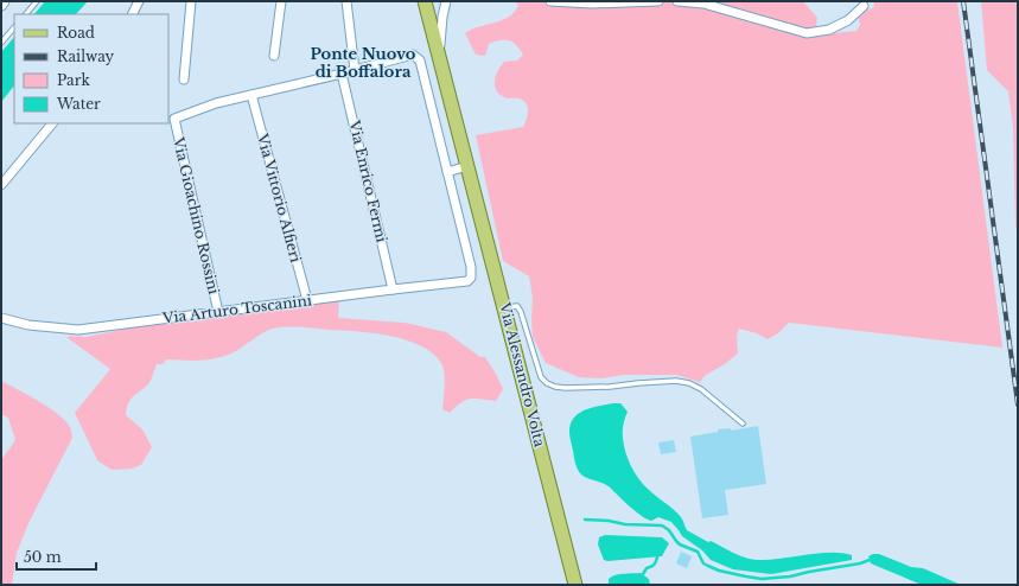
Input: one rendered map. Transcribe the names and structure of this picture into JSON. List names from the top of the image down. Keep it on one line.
{"streets":{"main road":["Via Alessandro Volta"],"street":["Via Enrico Fermi","Via Vittorio Alfieri","Via Gioachino Rossini","Via Arturo Toscanini"]},"crossings":[["Via Enrico Fermi","Via Arturo Toscanini"],["Via Vittorio Alfieri","Via Gioachino Rossini"],["Via Vittorio Alfieri","Via Arturo Toscanini"],["Via Gioachino Rossini","Via Arturo Toscanini"]],"districts":["Ponte Nuovo di Boffalora"],"legend":["Road","Railway","Park","Water"],"scale_bar":"50 m"}
